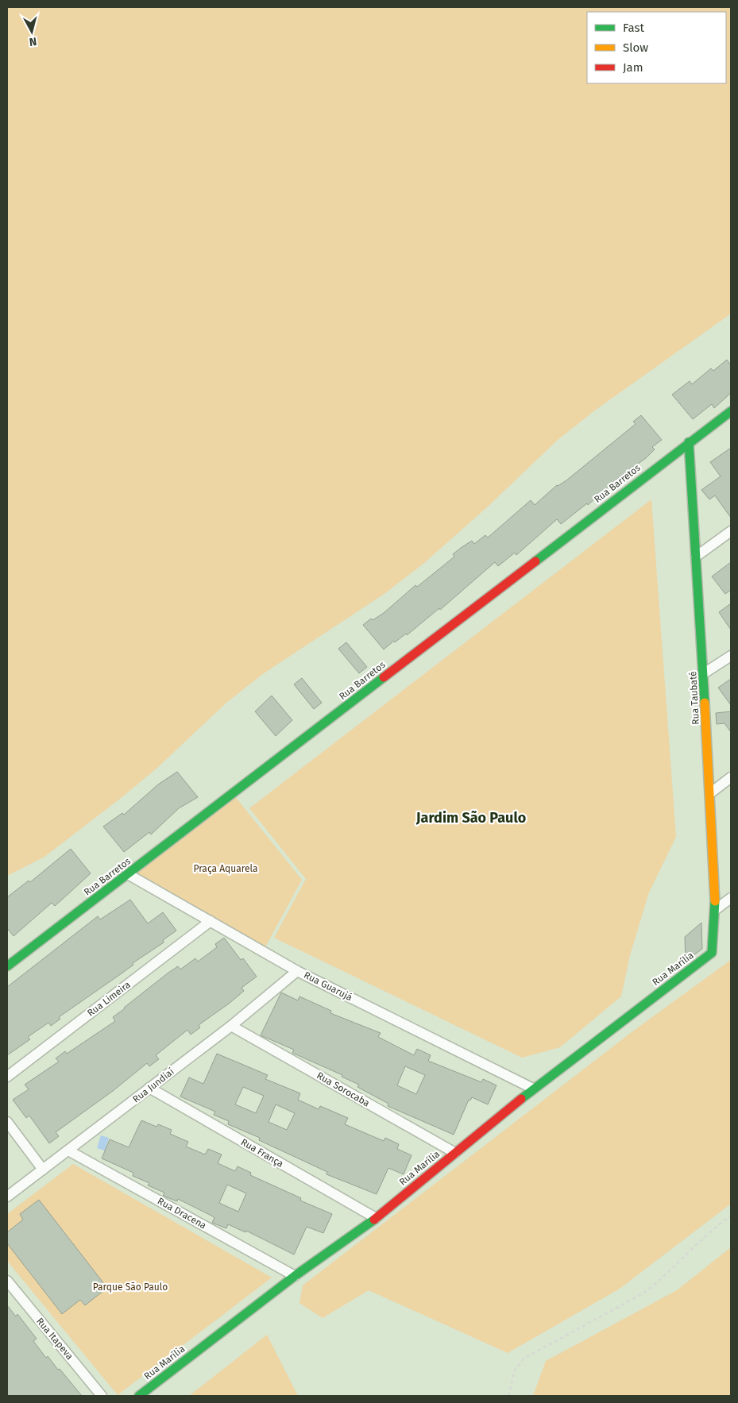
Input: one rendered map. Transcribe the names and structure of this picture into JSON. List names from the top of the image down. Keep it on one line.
{"streets":{"street":["Rua Barretos","Rua Taubaté","Rua Marília","Rua Guarujá","Rua Limeira","Rua Jundiaí","Rua Sorocaba","Rua França","Rua Dracena","Rua Itapeva"]},"crossings":[["Rua Barretos","Rua Taubaté"],["Rua Barretos","Rua Guarujá"],["Rua Taubaté","Rua Marília"],["Rua Marília","Rua Guarujá"],["Rua Marília","Rua Sorocaba"],["Rua Marília","Rua França"],["Rua Marília","Rua Dracena"],["Rua Guarujá","Rua Limeira"],["Rua Guarujá","Rua Jundiaí"],["Rua Jundiaí","Rua Sorocaba"],["Rua Jundiaí","Rua França"],["Rua Jundiaí","Rua Dracena"]],"districts":["Jardim São Paulo"],"parks":["Praça Aquarela","Parque São Paulo"],"legend":["Fast","Slow","Jam"],"north":"bottom"}
